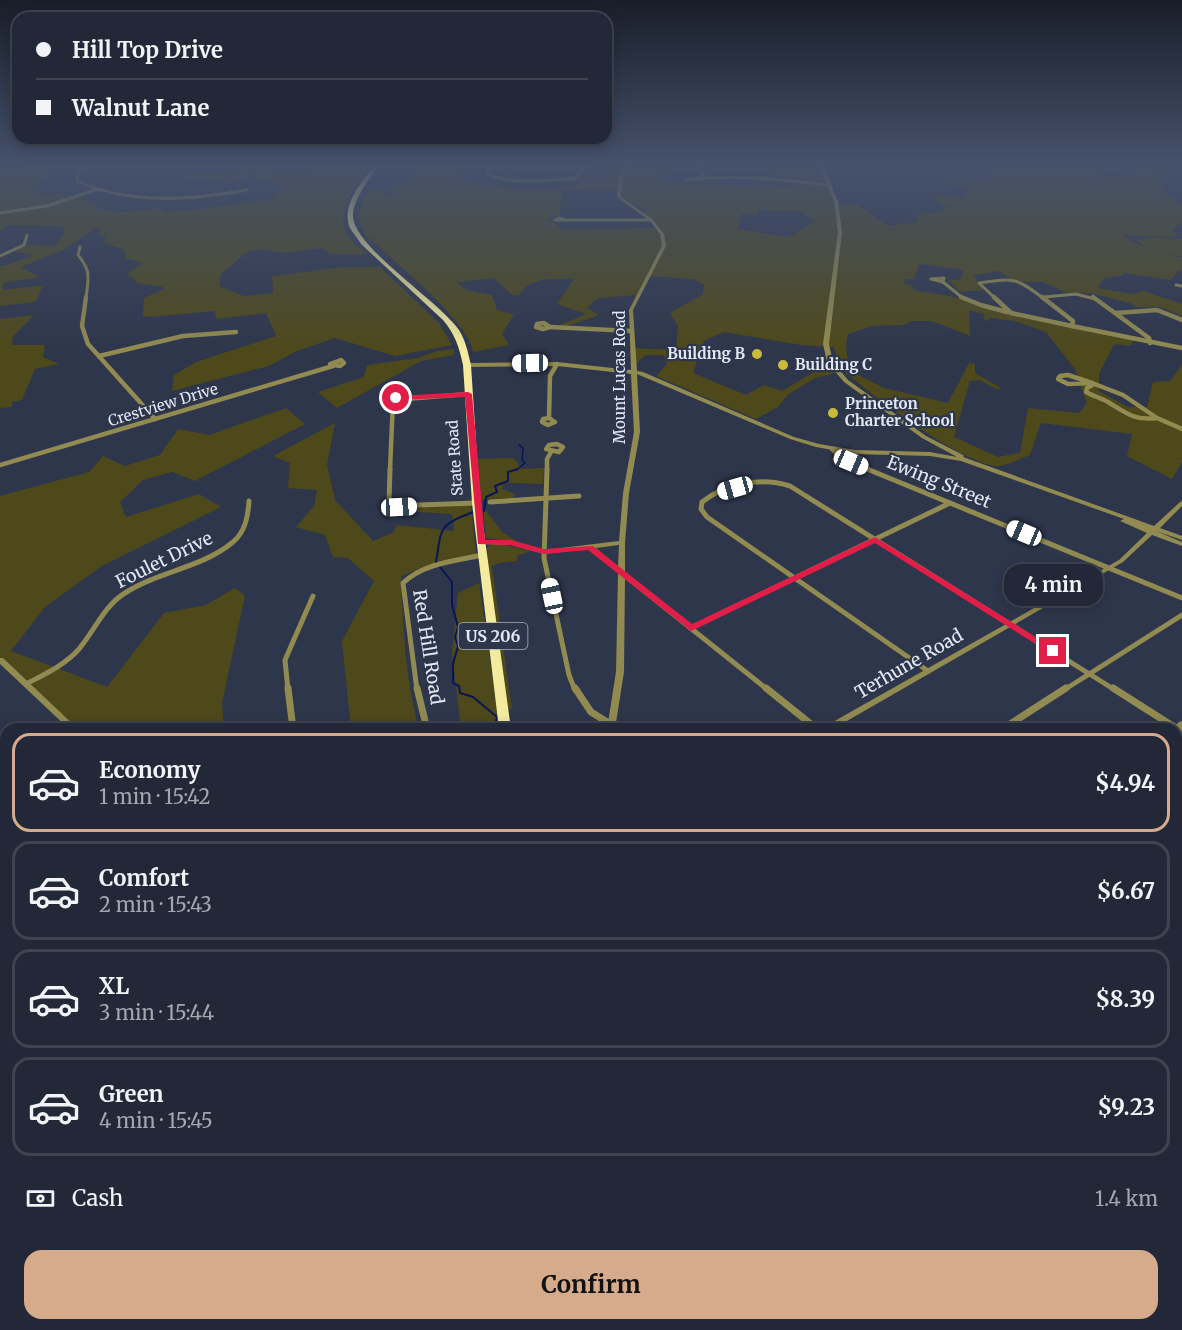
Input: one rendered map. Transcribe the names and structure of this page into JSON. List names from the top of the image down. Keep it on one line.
{"streets":{"highway":["State Road","US 206"],"street":["Mount Lucas Road","Crestview Drive","Ewing Street","Foulet Drive","Red Hill Road","Terhune Road"]},"crossings":[["State Road","Red Hill Road"],["Ewing Street","Terhune Road"]],"places":["Building B","Building C","Princeton Charter School"],"page":{"banner":["Hill Top Drive","Walnut Lane"],"bubble":"4 min","list":[{"name":"Economy","note":"1 min · 15:42","value":"$4.94"},{"name":"Comfort","note":"2 min · 15:43","value":"$6.67"},{"name":"XL","note":"3 min · 15:44","value":"$8.39"},{"name":"Green","note":"4 min · 15:45","value":"$9.23"}],"pay":["Cash","1.4 km"],"buttons":"Confirm"}}
